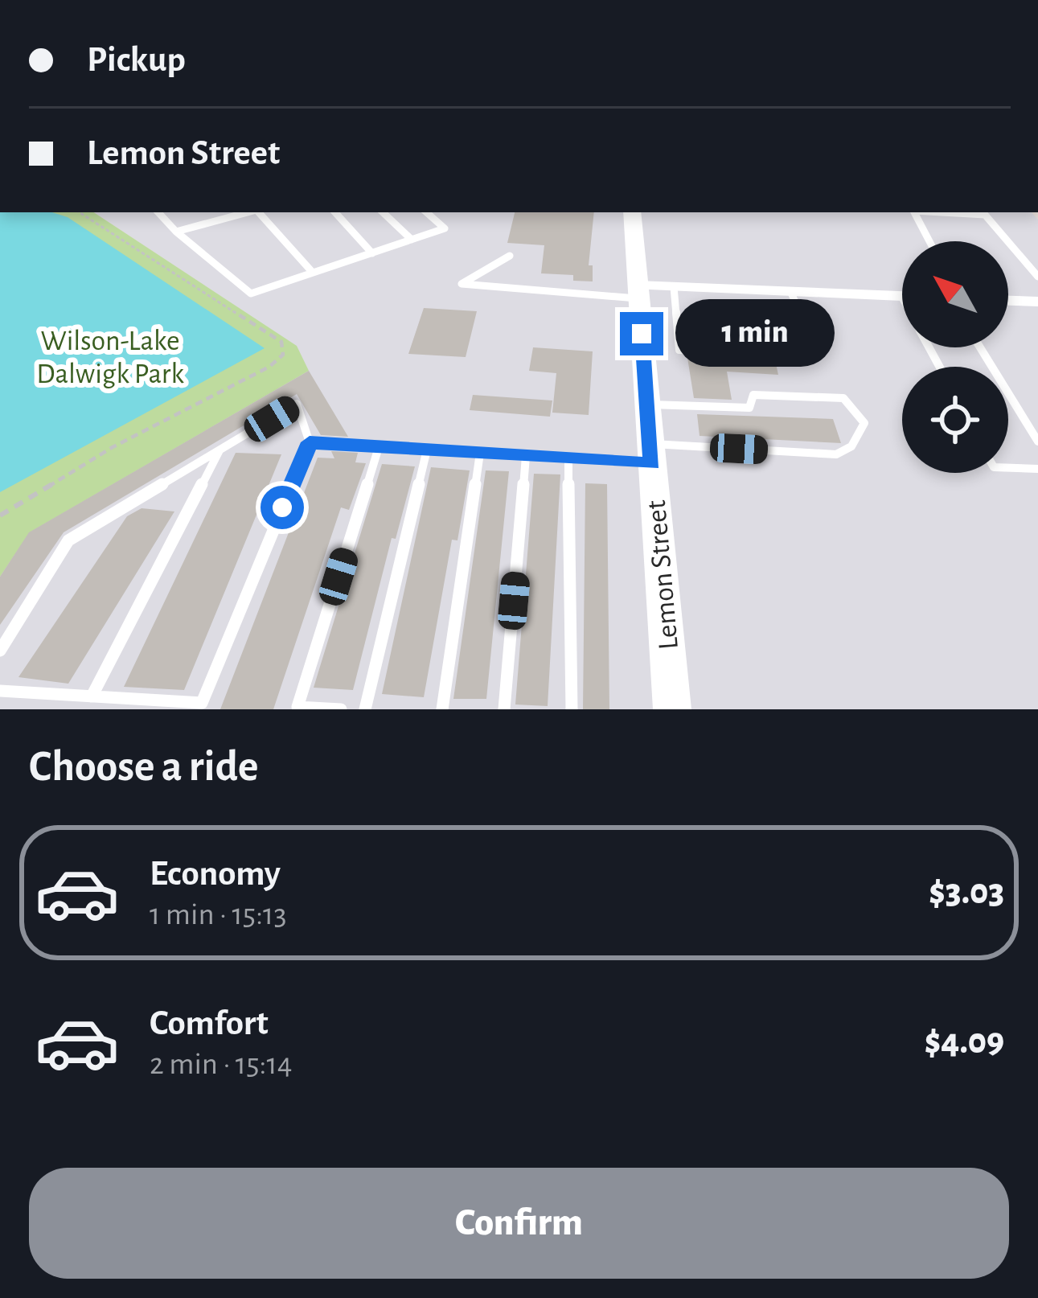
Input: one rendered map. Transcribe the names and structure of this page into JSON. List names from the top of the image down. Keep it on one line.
{"streets":{"street":["Lemon Street"]},"parks":["Wilson-Lake Dalwigk Park"],"north":"top left","page":{"banner":["Pickup","Lemon Street"],"bubble":"1 min","heading":"Choose a ride","list":[{"name":"Economy","note":"1 min · 15:13","value":"$3.03"},{"name":"Comfort","note":"2 min · 15:14","value":"$4.09"}],"buttons":"Confirm"}}
